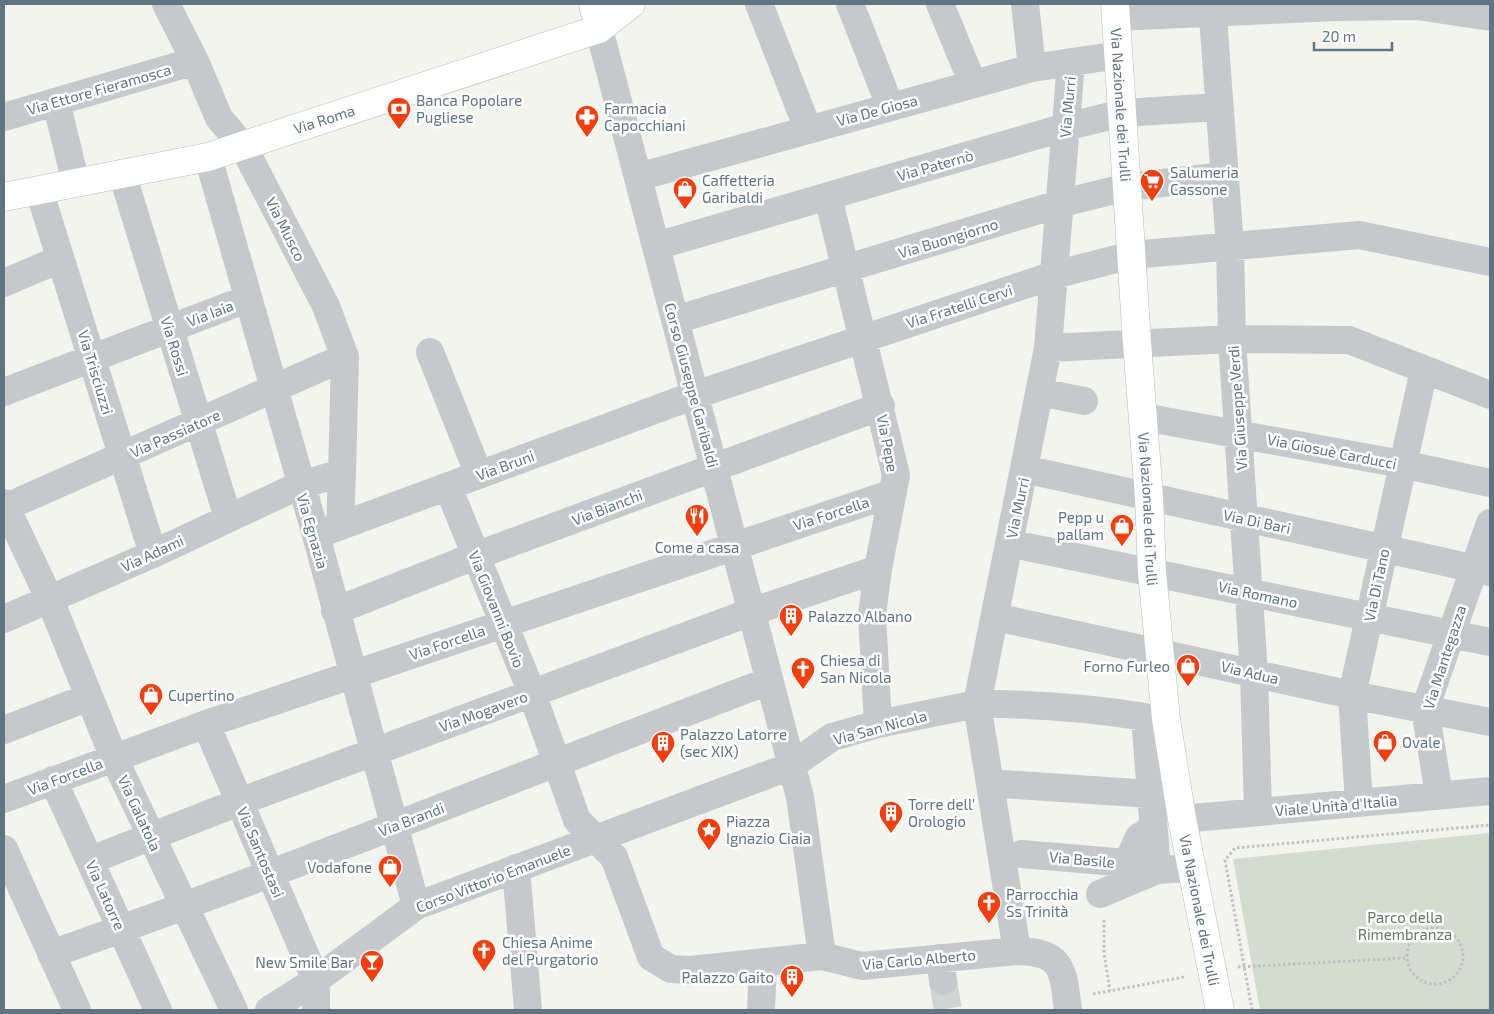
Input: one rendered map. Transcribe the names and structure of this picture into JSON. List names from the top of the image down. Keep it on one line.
{"streets":{"street":["Via Ettore Fieramosca","Via Nazionale dei Trulli","Via Murri","Via De Giosa","Via Roma","Via Paternò","Via Musco","Via Buongiorno","Via Fratelli Cervi","Via Iaia","Via Rossi","Via Trisciuzzi","Corso Giuseppe Garibaldi","Via Giuseppe Verdi","Via Passiatore","Via Pepe","Via Giosuè Carducci","Via Bruni","Via Bianchi","Via Forcella","Via Di Bari","Via Egnazia","Via Adami","Via Di Tano","Via Romano","Via Giovanni Bovio","Via Mantegazza","Via Adua","Via Mogavero","Via San Nicola","Viale Unità d'Italia","Via Galatola","Via Brandi","Via Santostasi","Via Basile","Corso Vittorio Emanuele","Via Latorre","Via Carlo Alberto"]},"crossings":[["Via Ettore Fieramosca","Via Musco"],["Via Nazionale dei Trulli","Via De Giosa"],["Via Nazionale dei Trulli","Via Paternò"],["Via Nazionale dei Trulli","Via Buongiorno"],["Via Nazionale dei Trulli","Via Fratelli Cervi"],["Via Nazionale dei Trulli","Via Giosuè Carducci"],["Via Nazionale dei Trulli","Via Di Bari"],["Via Nazionale dei Trulli","Via Romano"],["Via Nazionale dei Trulli","Via Adua"],["Via Nazionale dei Trulli","Viale Unità d'Italia"],["Via Murri","Via De Giosa"],["Via Murri","Via Paternò"],["Via Murri","Via Buongiorno"],["Via Murri","Via Fratelli Cervi"],["Via Murri","Via Di Bari"],["Via Murri","Via San Nicola"],["Via Murri","Via Carlo Alberto"],["Via De Giosa","Corso Giuseppe Garibaldi"],["Via Roma","Via Musco"],["Via Roma","Via Rossi"],["Via Roma","Via Trisciuzzi"],["Via Roma","Corso Giuseppe Garibaldi"],["Via Roma","Via Egnazia"],["Via Paternò","Corso Giuseppe Garibaldi"],["Via Paternò","Via Giuseppe Verdi"],["Via Paternò","Via Pepe"],["Via Musco","Via Passiatore"],["Via Musco","Via Bruni"],["Via Musco","Via Egnazia"],["Via Musco","Via Adami"],["Via Buongiorno","Corso Giuseppe Garibaldi"],["Via Buongiorno","Via Giuseppe Verdi"],["Via Buongiorno","Via Pepe"],["Via Fratelli Cervi","Corso Giuseppe Garibaldi"],["Via Fratelli Cervi","Via Giuseppe Verdi"],["Via Fratelli Cervi","Via Pepe"],["Via Fratelli Cervi","Via Bruni"],["Via Iaia","Via Rossi"],["Via Iaia","Via Trisciuzzi"],["Via Iaia","Via Egnazia"],["Via Rossi","Via Passiatore"],["Via Rossi","Via Adami"],["Via Trisciuzzi","Via Passiatore"],["Via Trisciuzzi","Via Adami"],["Corso Giuseppe Garibaldi","Via Bruni"],["Corso Giuseppe Garibaldi","Via Bianchi"],["Corso Giuseppe Garibaldi","Via Forcella"],["Corso Giuseppe Garibaldi","Via Mogavero"],["Corso Giuseppe Garibaldi","Via San Nicola"],["Corso Giuseppe Garibaldi","Via Brandi"],["Via Giuseppe Verdi","Via Giosuè Carducci"],["Via Giuseppe Verdi","Via Di Bari"],["Via Giuseppe Verdi","Via Romano"],["Via Giuseppe Verdi","Via Adua"],["Via Giuseppe Verdi","Viale Unità d'Italia"],["Via Passiatore","Via Egnazia"],["Via Passiatore","Via Galatola"],["Via Pepe","Via Bianchi"],["Via Pepe","Via Forcella"],["Via Pepe","Via Mogavero"],["Via Pepe","Via San Nicola"],["Via Giosuè Carducci","Via Di Tano"],["Via Bruni","Via Egnazia"],["Via Bruni","Via Giovanni Bovio"],["Via Bianchi","Via Egnazia"],["Via Bianchi","Via Giovanni Bovio"],["Via Forcella","Via Egnazia"],["Via Forcella","Via Giovanni Bovio"],["Via Forcella","Via Galatola"],["Via Forcella","Via Santostasi"],["Via Forcella","Via Latorre"],["Via Di Bari","Via Di Tano"],["Via Di Bari","Via Mantegazza"],["Via Egnazia","Via Adami"],["Via Egnazia","Via Mogavero"],["Via Egnazia","Via Brandi"],["Via Egnazia","Corso Vittorio Emanuele"],["Via Adami","Via Galatola"],["Via Di Tano","Via Romano"],["Via Di Tano","Via Adua"],["Via Di Tano","Viale Unità d'Italia"],["Via Romano","Via Mantegazza"],["Via Giovanni Bovio","Via Mogavero"],["Via Giovanni Bovio","Via Brandi"],["Via Giovanni Bovio","Corso Vittorio Emanuele"],["Via Mantegazza","Via Adua"],["Via Mantegazza","Viale Unità d'Italia"],["Via Mogavero","Via Galatola"],["Via Mogavero","Via Santostasi"],["Via Mogavero","Via Latorre"],["Via Galatola","Via Brandi"],["Via Brandi","Via Santostasi"],["Via Brandi","Via Latorre"],["Via Santostasi","Corso Vittorio Emanuele"]],"parks":["Parco della Rimembranza"],"places":{"bank":["Banca Popolare Pugliese"],"pharmacy":["Farmacia Capocchiani"],"supermarket":["Salumeria Cassone"],"shop":["Caffetteria Garibaldi","Pepp u pallam","Forno Furleo","Cupertino","Ovale","Vodafone"],"restaurant":["Come a casa"],"building":["Palazzo Albano","Palazzo Latorre (sec XIX)","Torre dell' Orologio","Palazzo Gaito"],"church":["Chiesa di San Nicola","Parrocchia Ss Trinità","Chiesa Anime del Purgatorio"],"place":["Piazza Ignazio Ciaia"],"bar":["New Smile Bar"]},"scale_bar":"20 m"}
